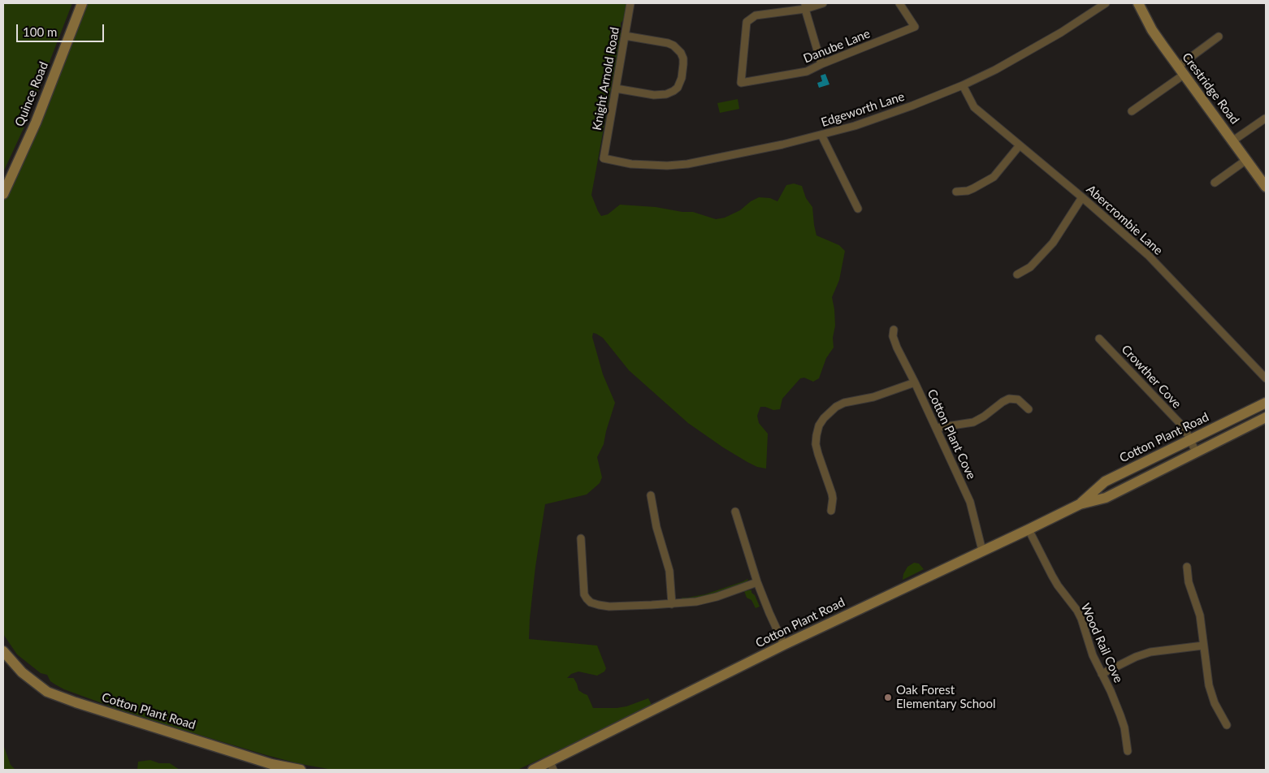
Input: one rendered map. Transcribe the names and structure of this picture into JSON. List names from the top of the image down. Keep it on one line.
{"streets":{"street":["Danube Lane","Knight Arnold Road","Crestridge Road","Quince Road","Edgeworth Lane","Abercrombie Lane","Crowther Cove","Cotton Plant Cove","Cotton Plant Road","Wood Rail Cove"]},"crossings":[["Knight Arnold Road","Edgeworth Lane"],["Edgeworth Lane","Abercrombie Lane"],["Crowther Cove","Cotton Plant Road"],["Cotton Plant Cove","Cotton Plant Road"],["Cotton Plant Road","Wood Rail Cove"]],"places":["Oak Forest Elementary School"],"scale_bar":"100 m"}
